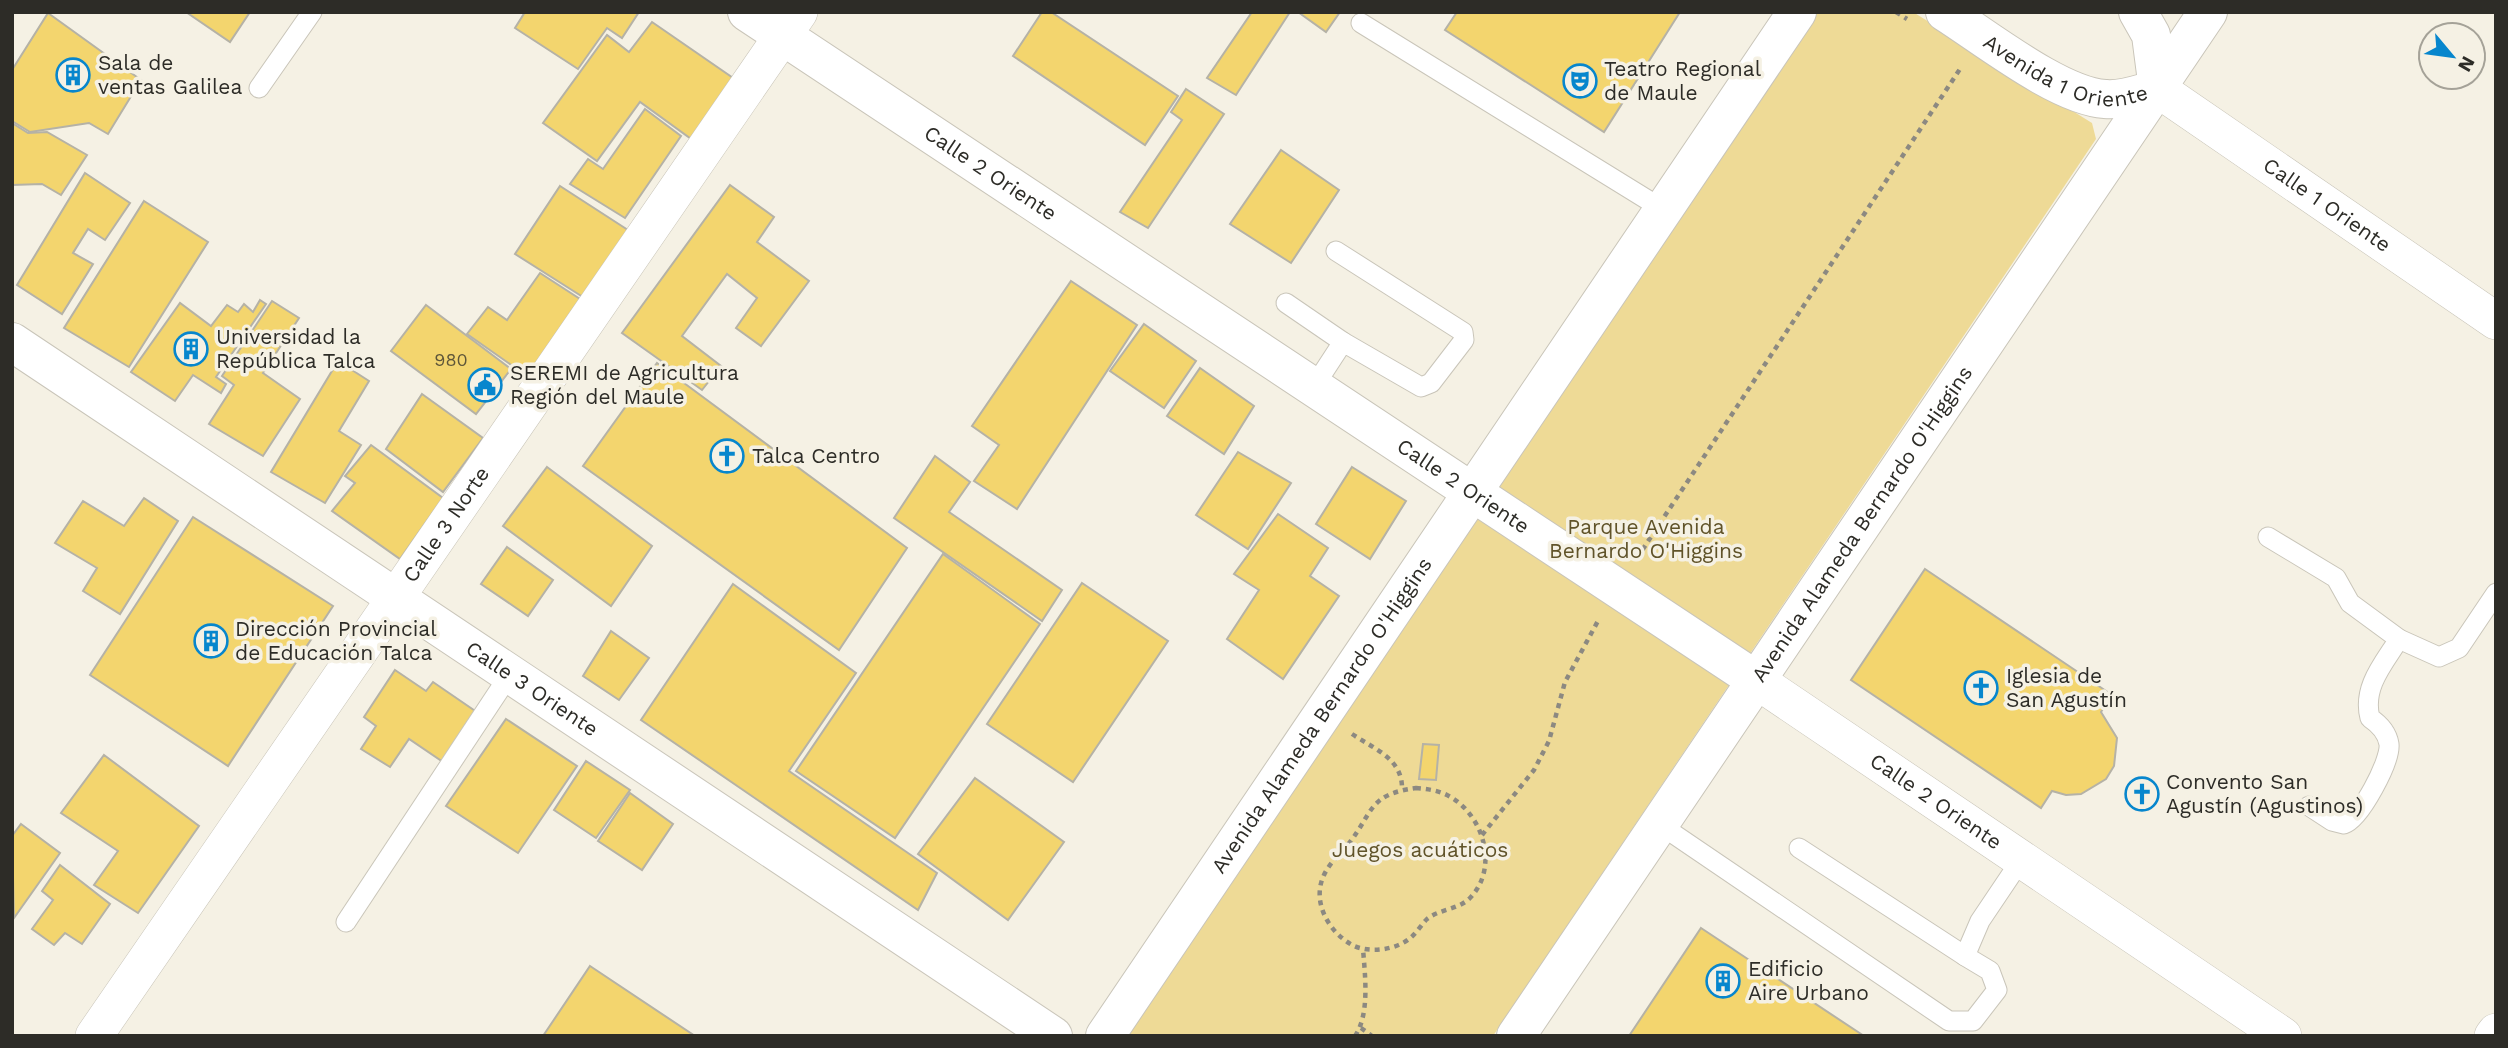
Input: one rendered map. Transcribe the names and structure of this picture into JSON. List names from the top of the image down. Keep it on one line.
{"streets":{"main road":["Avenida 1 Oriente","Calle 2 Oriente","Avenida Alameda Bernardo O'Higgins","Calle 3 Oriente"],"street":["Calle 1 Oriente","Calle 3 Norte"]},"crossings":[["Avenida 1 Oriente","Calle 1 Oriente"],["Avenida 1 Oriente","Avenida Alameda Bernardo O'Higgins"],["Calle 2 Oriente","Calle 3 Norte"],["Calle 2 Oriente","Avenida Alameda Bernardo O'Higgins"],["Calle 1 Oriente","Avenida Alameda Bernardo O'Higgins"],["Calle 3 Norte","Calle 3 Oriente"]],"parks":["Parque Avenida Bernardo O'Higgins","Juegos acuáticos"],"places":{"building":["Sala de ventas Galilea","Universidad la República Talca","Dirección Provincial de Educación Talca","Edificio Aire Urbano"],"theatre":["Teatro Regional de Maule"],"public building":["SEREMI de Agricultura Región del Maule"],"church":["Talca Centro","Iglesia de San Agustín","Convento San Agustín (Agustinos)"]},"house_numbers":["980"],"north":"bottom right"}
